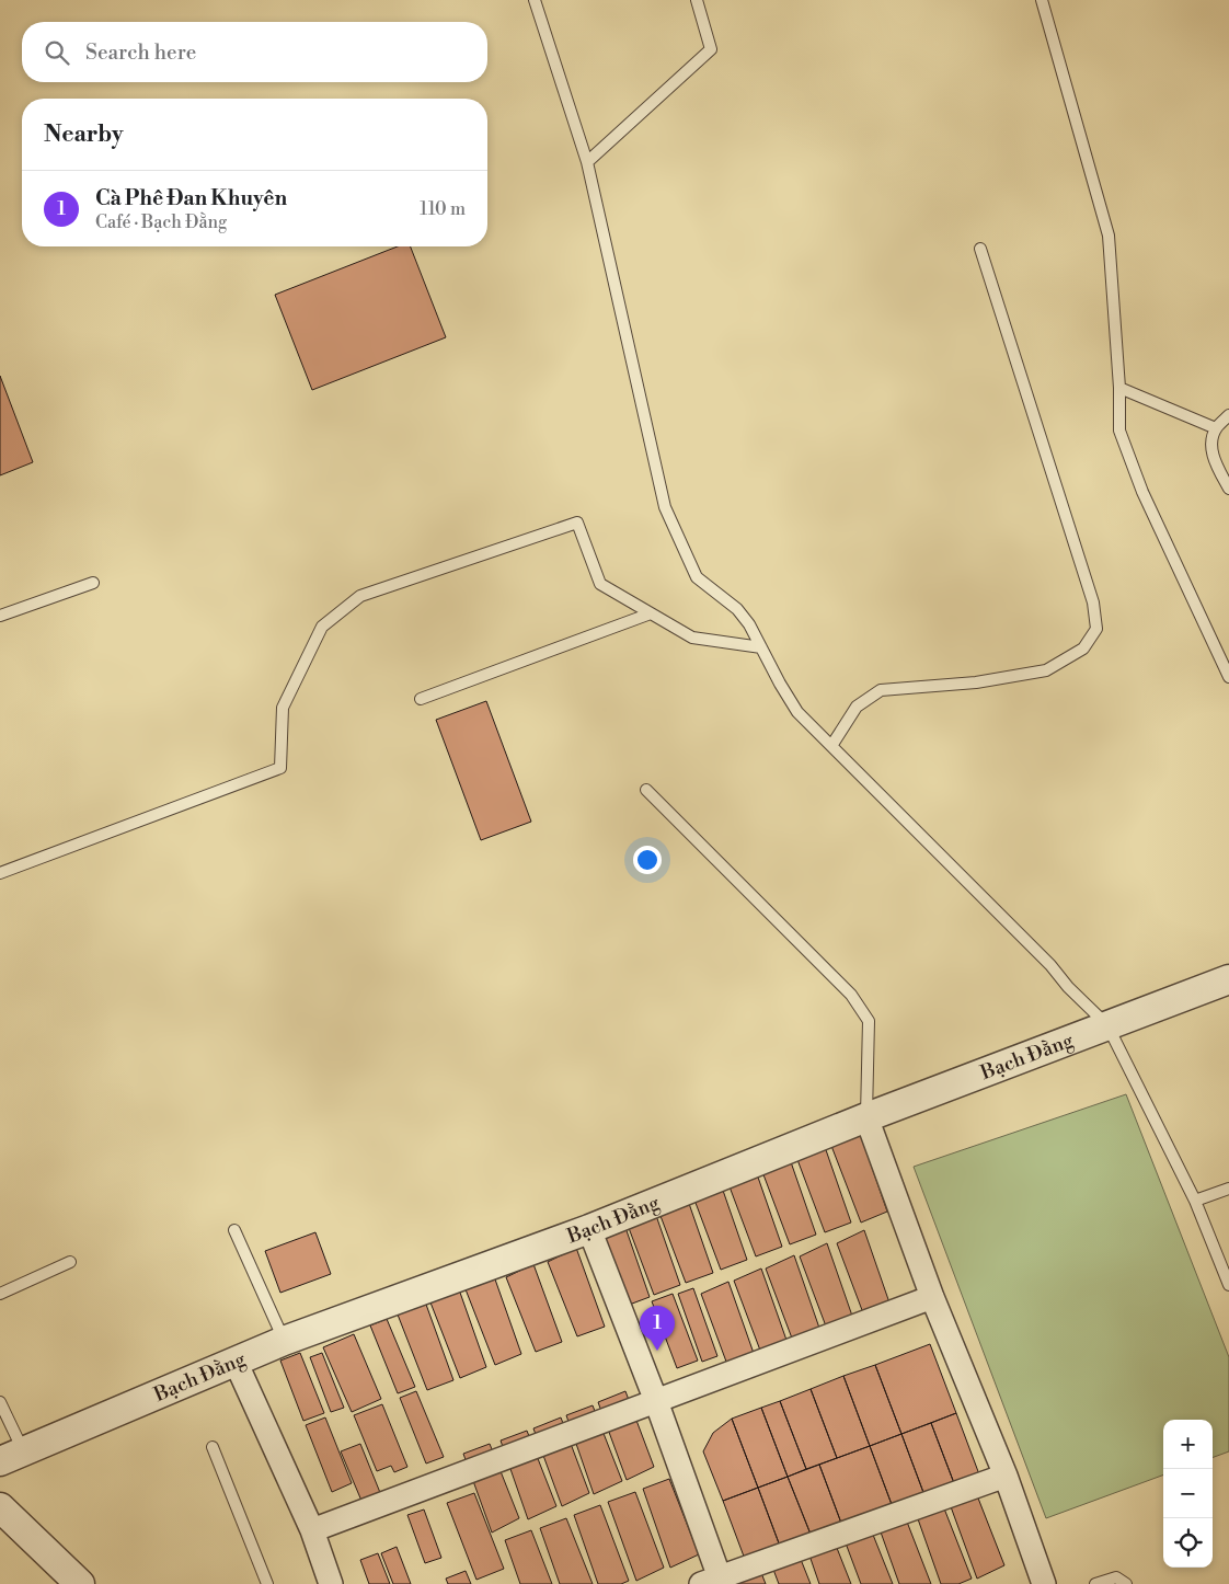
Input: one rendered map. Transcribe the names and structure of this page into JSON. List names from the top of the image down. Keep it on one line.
{"streets":{"street":["Bạch Đằng"]},"page":{"search":"Search here","heading":"Nearby","list":[{"mark":"1","name":"Cà Phê Đan Khuyên","note":"Café · Bạch Đằng","value":"110 m"}],"pins":"1","map_buttons":["+","−"]}}
